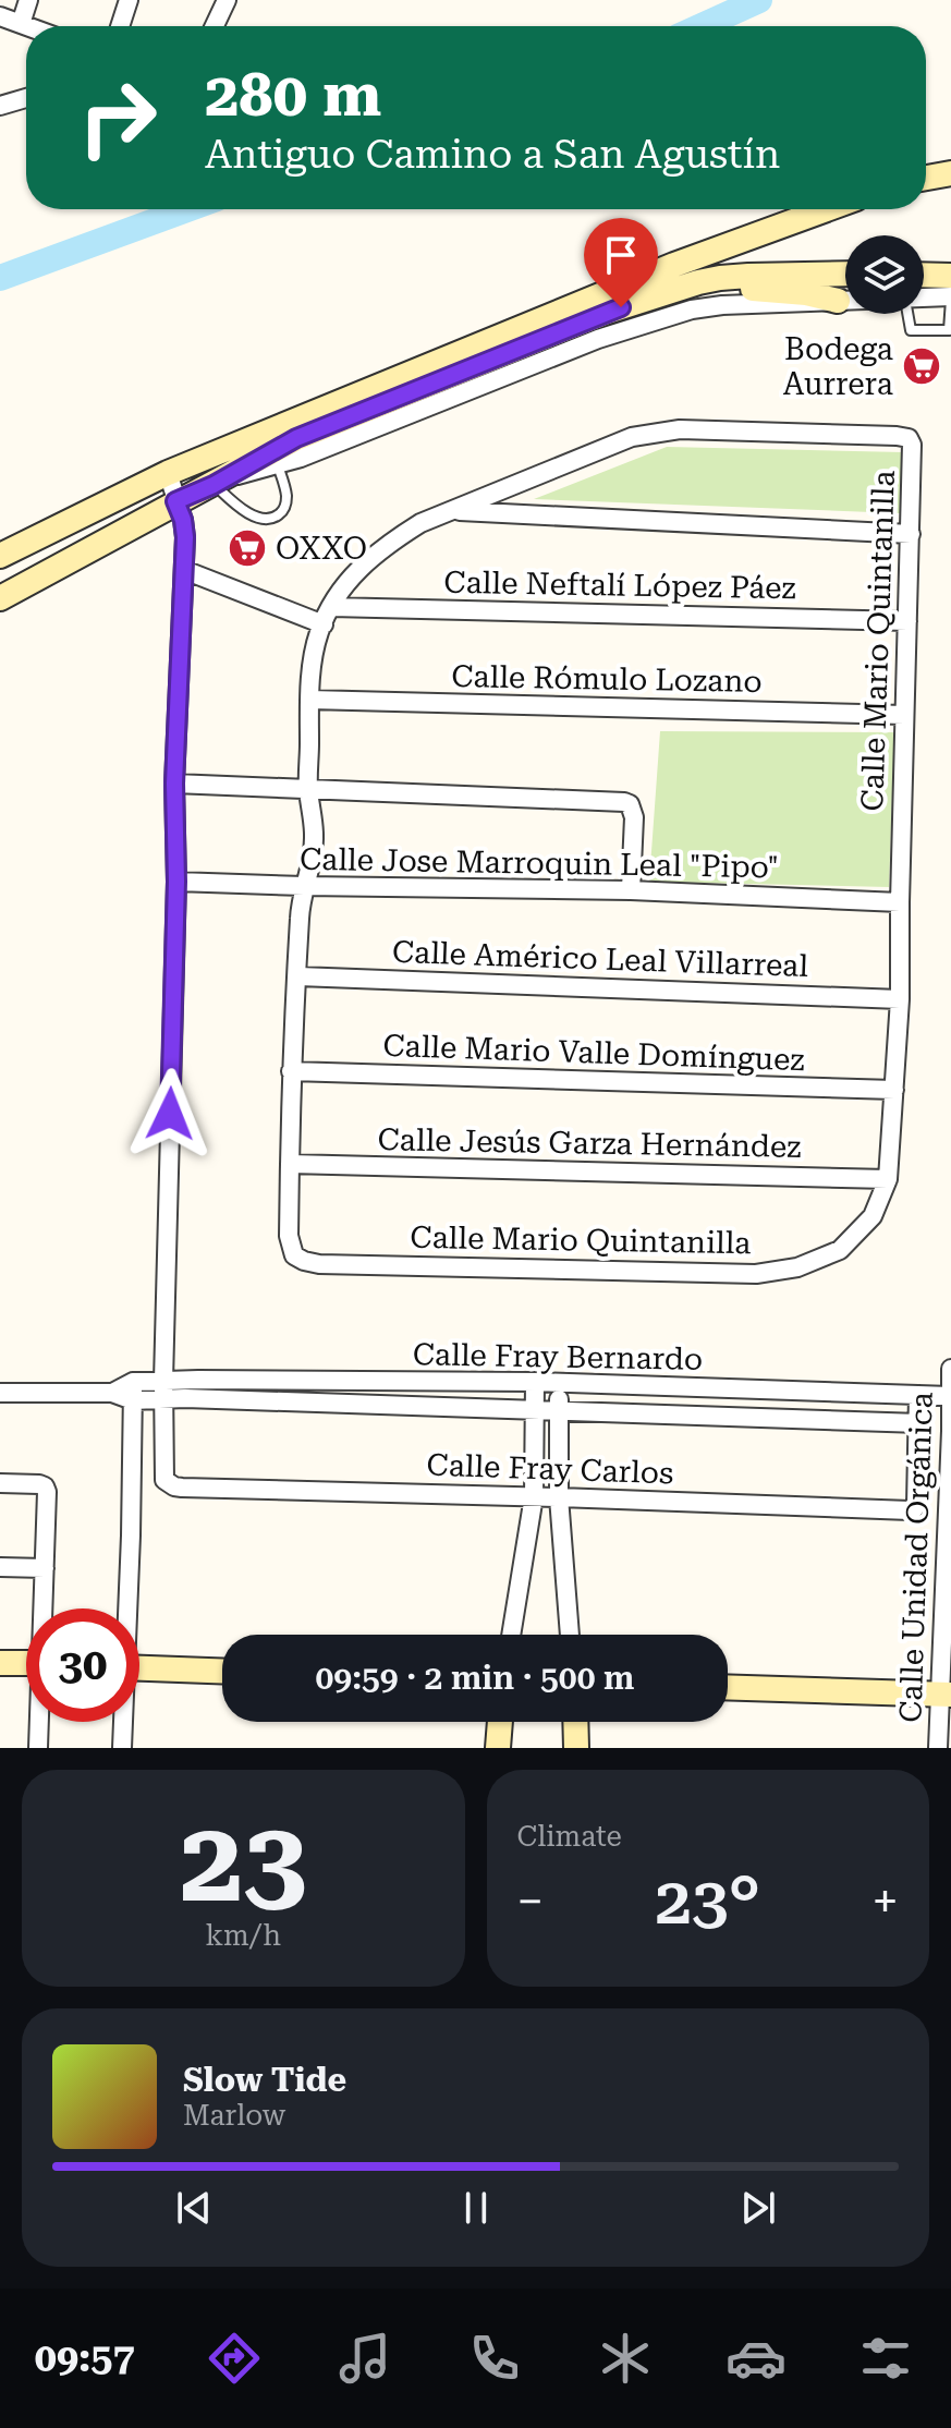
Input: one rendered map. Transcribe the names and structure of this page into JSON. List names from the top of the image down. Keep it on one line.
{"streets":{"street":["Calle Neftalí López Páez","Calle Mario Quintanilla","Calle Rómulo Lozano","Calle Jose Marroquin Leal \"Pipo\"","Calle Américo Leal Villarreal","Calle Mario Valle Domínguez","Calle Jesús Garza Hernández","Calle Fray Bernardo","Calle Fray Carlos","Calle Unidad Orgánica"]},"crossings":[["Calle Neftalí López Páez","Calle Mario Quintanilla"],["Calle Mario Quintanilla","Calle Rómulo Lozano"],["Calle Mario Quintanilla","Calle Jose Marroquin Leal \"Pipo\""],["Calle Mario Quintanilla","Calle Américo Leal Villarreal"],["Calle Mario Quintanilla","Calle Mario Valle Domínguez"],["Calle Mario Quintanilla","Calle Jesús Garza Hernández"],["Calle Jose Marroquin Leal \"Pipo\"","Calle Fray Carlos"],["Calle Fray Bernardo","Calle Fray Carlos"],["Calle Fray Bernardo","Calle Unidad Orgánica"]],"places":{"supermarket":["Bodega Aurrera","OXXO"]},"page":{"turn":["280 m","Antiguo Camino a San Agustín"],"limit":"30","trip":"09:59 · 2 min · 500 m","tile":[["23","km/h"],"Climate"],"heat":["−","23°","+"],"song":["Slow Tide","Marlow"],"tabs":"09:57"}}
